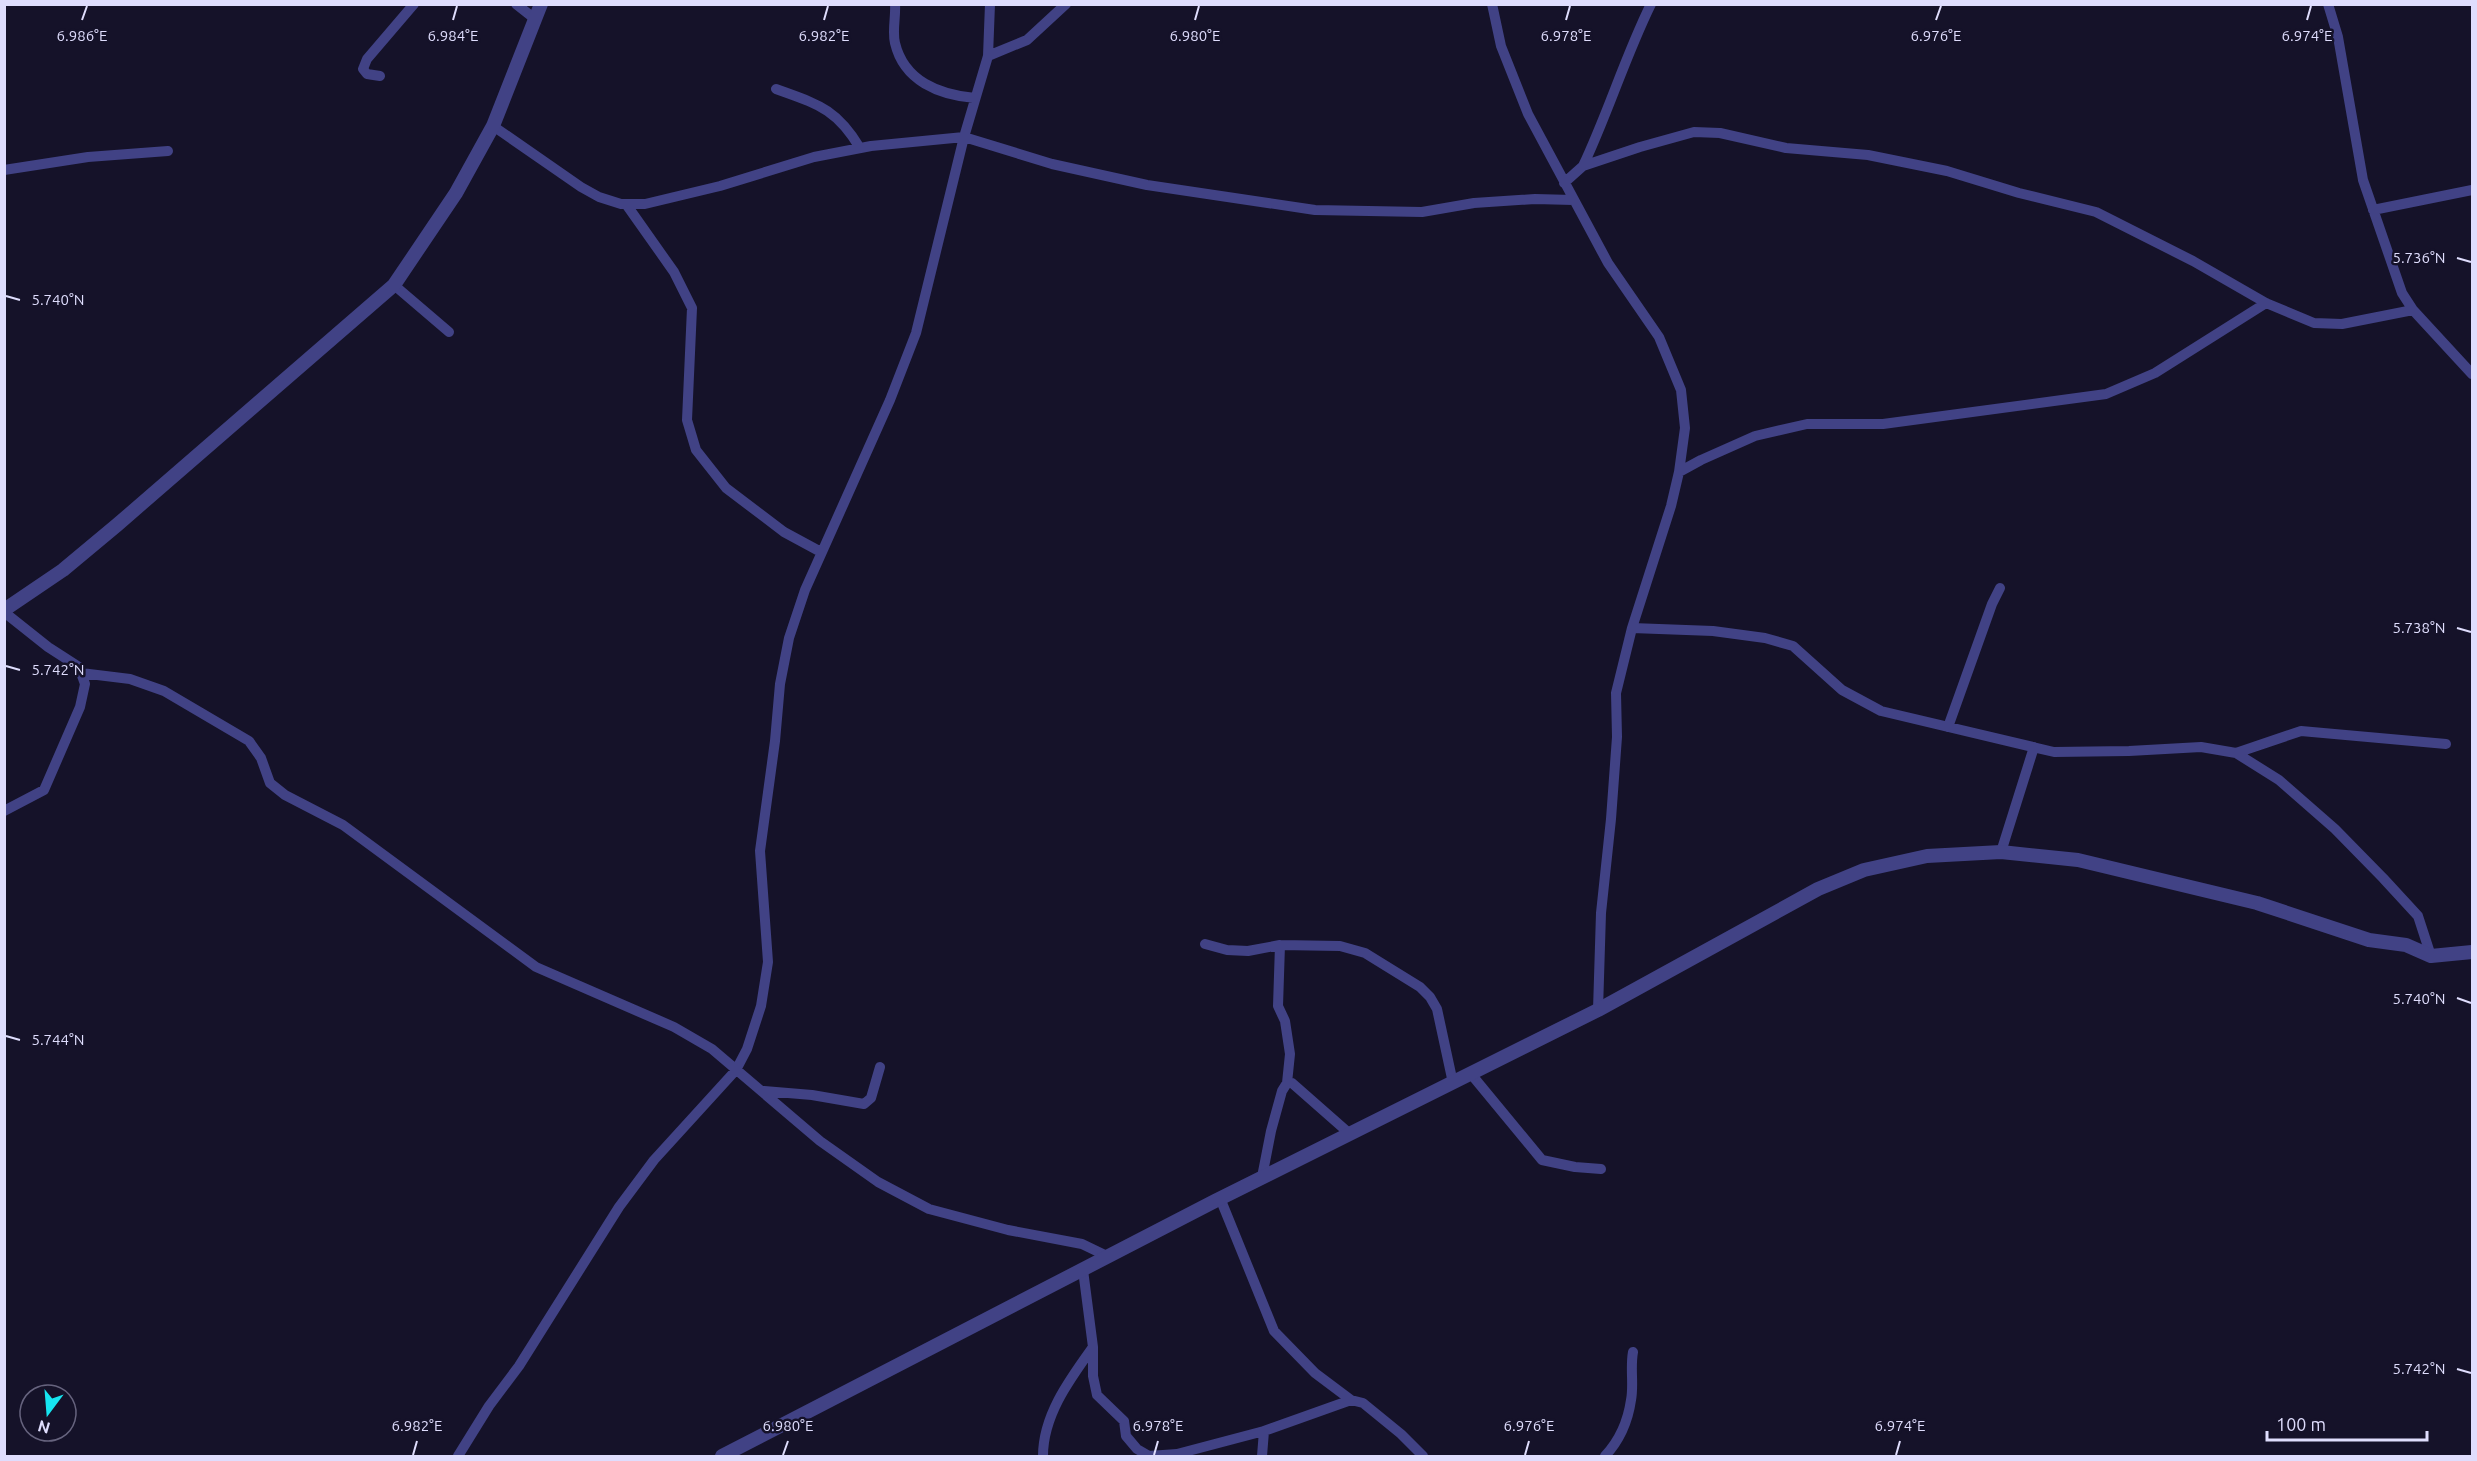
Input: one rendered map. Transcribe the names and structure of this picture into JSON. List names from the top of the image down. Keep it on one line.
{"scale_bar":"100 m","north":"bottom","coordinates":["6.986°E","6.984°E","6.982°E","6.980°E","6.978°E","6.976°E","6.974°E","5.736°N","5.740°N","5.738°N","5.742°N","5.744°N"]}
